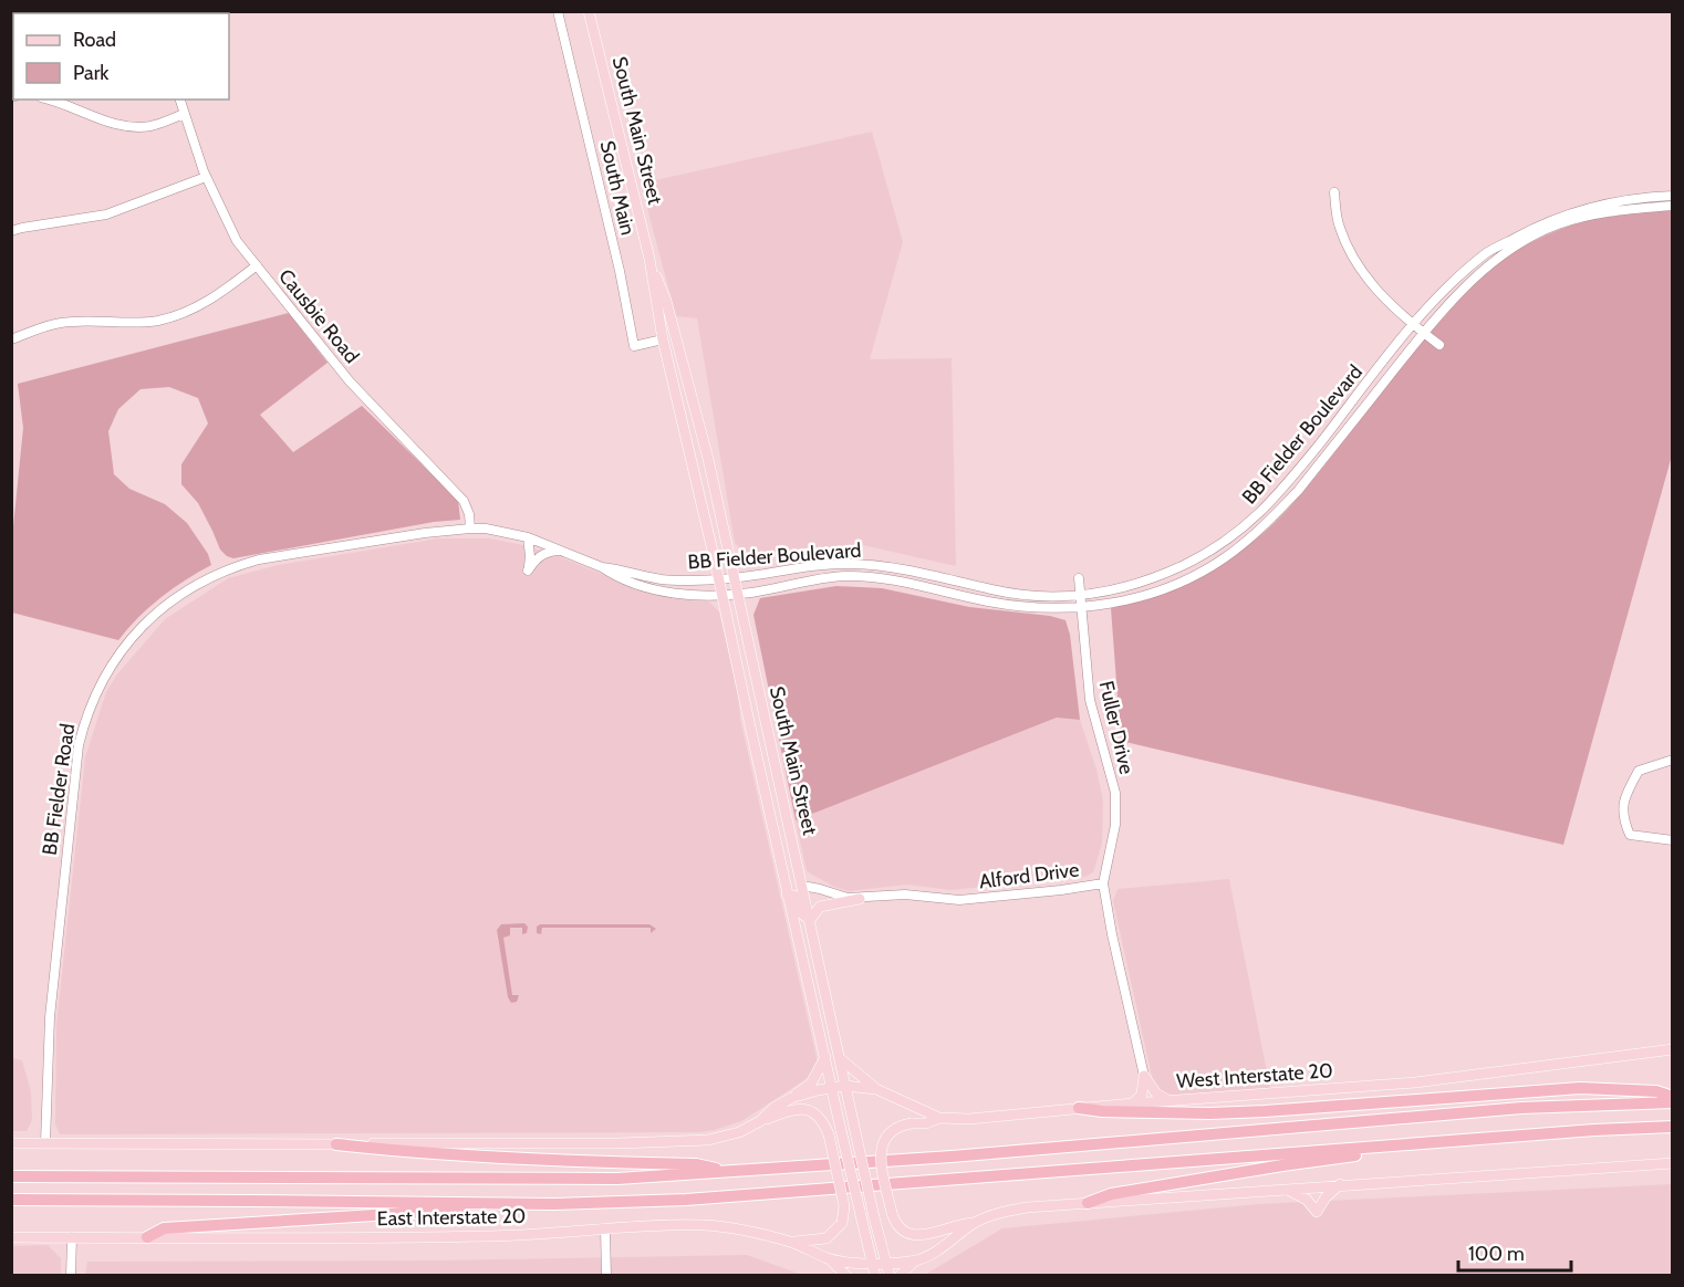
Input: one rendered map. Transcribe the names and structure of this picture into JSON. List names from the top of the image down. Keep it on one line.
{"streets":{"main road":["South Main Street","West Interstate 20","East Interstate 20"],"street":["South Main","Causbie Road","BB Fielder Boulevard","Fuller Drive","BB Fielder Road","Alford Drive"]},"crossings":[["South Main Street","South Main"],["South Main Street","BB Fielder Boulevard"],["South Main Street","Alford Drive"],["South Main Street","West Interstate 20"],["South Main Street","East Interstate 20"],["Causbie Road","BB Fielder Road"],["BB Fielder Boulevard","Fuller Drive"],["BB Fielder Boulevard","BB Fielder Road"],["Fuller Drive","Alford Drive"]],"legend":["Road","Park"],"scale_bar":"100 m"}
